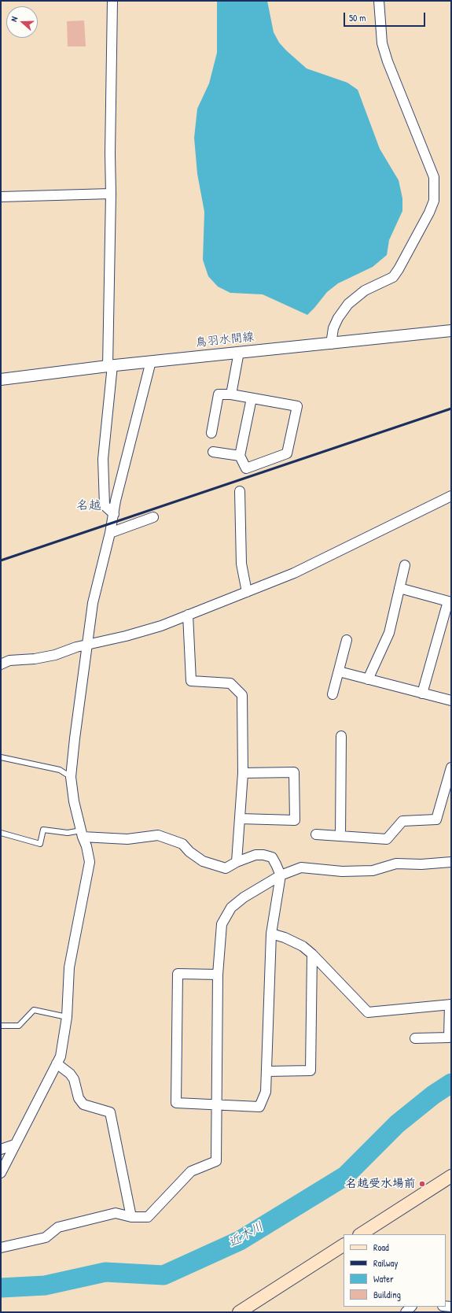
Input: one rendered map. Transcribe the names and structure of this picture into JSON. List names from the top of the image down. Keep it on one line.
{"streets":{"street":["鳥羽水間線"]},"districts":["名越"],"water":["近木川"],"places":["名越受水場前"],"legend":["Road","Railway","Water","Building"],"scale_bar":"50 m","north":"left"}
